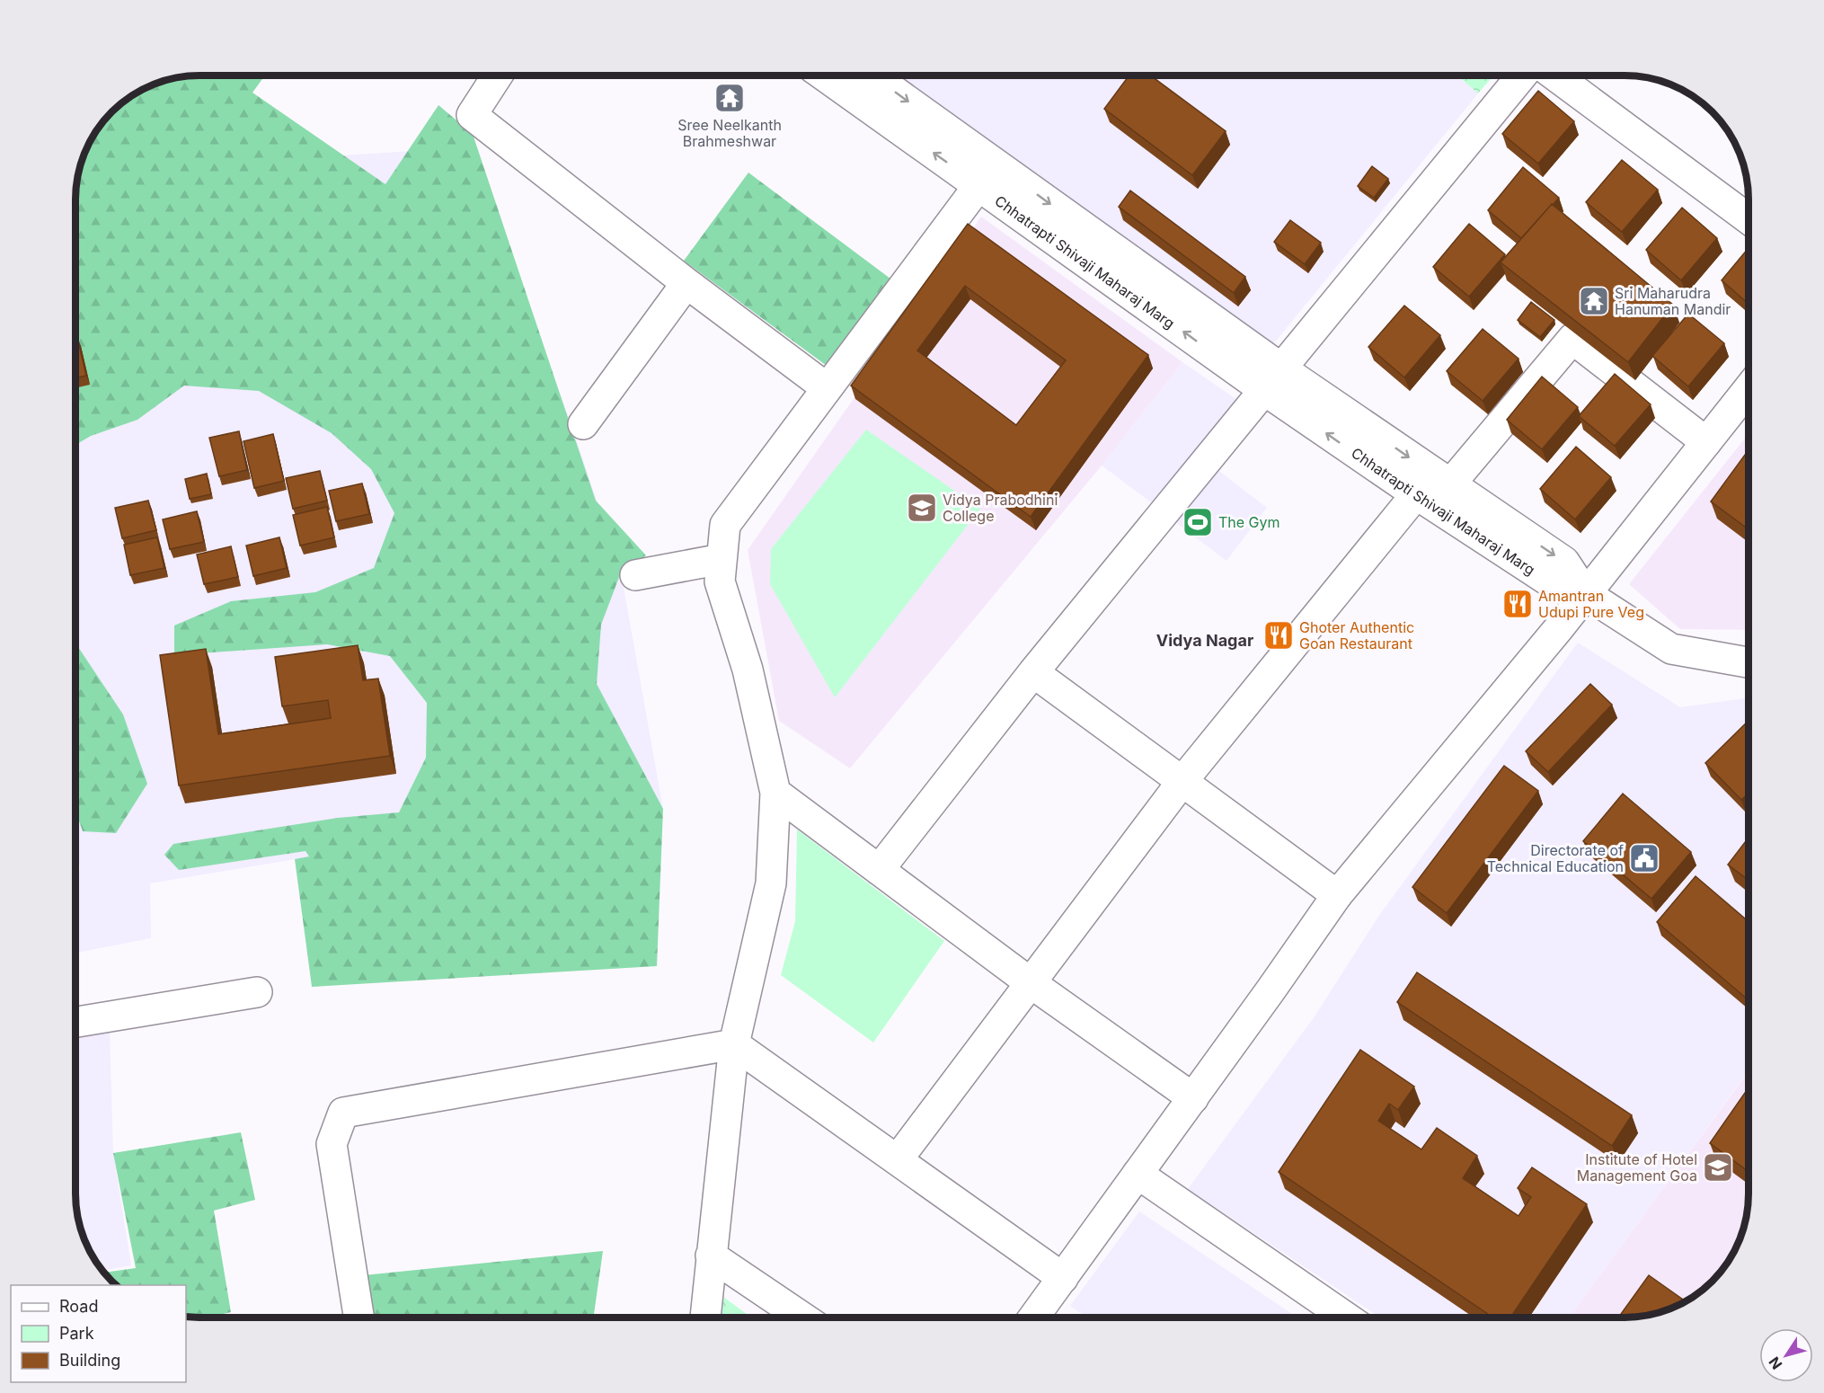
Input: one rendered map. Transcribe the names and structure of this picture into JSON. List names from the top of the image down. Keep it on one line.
{"streets":{"street":["Chhatrapti Shivaji Maharaj Marg"]},"districts":["Vidya Nagar"],"places":{"temple":["Sree Neelkanth Brahmeshwar","Sri Maharudra Hanuman Mandir"],"school or university":["Vidya Prabodhini College","Institute of Hotel Management Goa"],"sports":["The Gym"],"restaurant":["Amantran Udupi Pure Veg","Ghoter Authentic Goan Restaurant"],"public building":["Directorate of Technical Education"]},"legend":["Road","Park","Building"],"north":"bottom left"}
